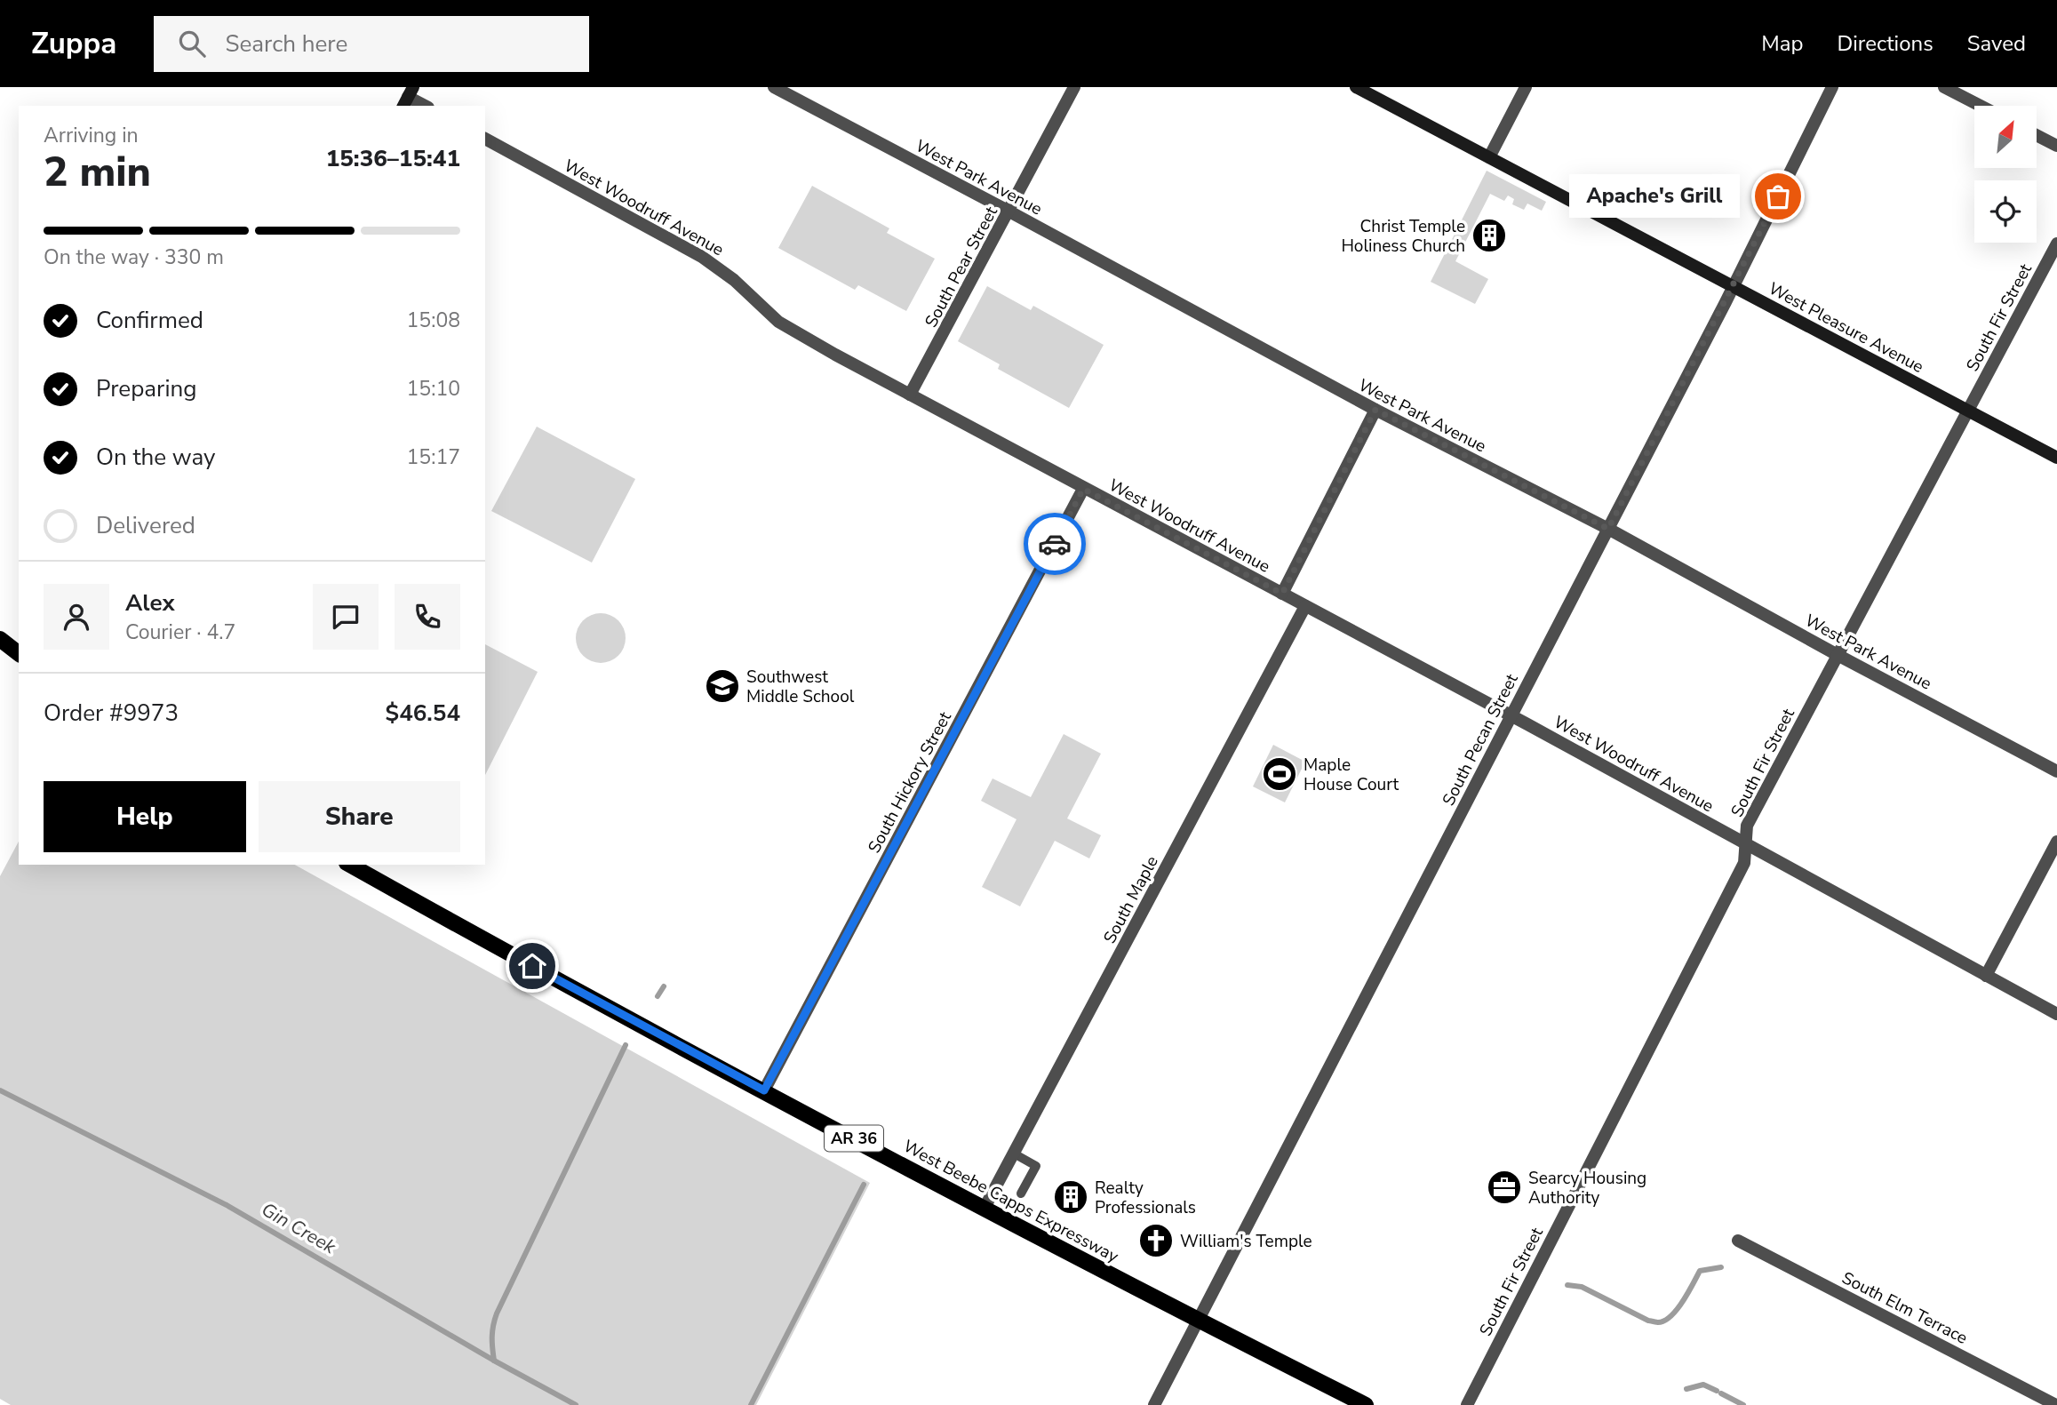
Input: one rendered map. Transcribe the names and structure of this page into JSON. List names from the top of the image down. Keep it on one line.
{"streets":{"main road":["AR 36","West Beebe Capps Expressway"],"street":["West Park Avenue","West Woodruff Avenue","South Pear Street","South Fir Street","West Pleasure Avenue","South Pecan Street","South Hickory Street","South Maple","South Elm Terrace"]},"crossings":[["West Park Avenue","South Pear Street"],["West Park Avenue","South Fir Street"],["West Park Avenue","South Pecan Street"],["West Woodruff Avenue","South Pear Street"],["West Woodruff Avenue","South Fir Street"],["West Woodruff Avenue","South Pecan Street"],["West Woodruff Avenue","South Hickory Street"],["West Woodruff Avenue","South Maple"],["South Fir Street","West Pleasure Avenue"],["West Pleasure Avenue","South Pecan Street"],["South Pecan Street","West Beebe Capps Expressway"],["South Hickory Street","West Beebe Capps Expressway"],["South Maple","West Beebe Capps Expressway"]],"water":["Gin Creek"],"places":{"other":["Apache's Grill"],"building":["Christ Temple Holiness Church","Realty Professionals"],"school or university":["Southwest Middle School"],"sports":["Maple House Court"],"office":["Searcy Housing Authority"],"church":["William's Temple"]},"north":"top right","page":{"header":"Zuppa","search":"Search here","nav":["Map","Directions","Saved"],"heading":["2 min","Arriving in","15:36–15:41"],"panel":["Alex","Courier · 4.7","Order #9973","$46.54"],"bubble":"Apache's Grill","bar":"On the way · 330 m","list":[["Confirmed","15:08"],["Preparing","15:10"],["On the way","15:17"],"Delivered"],"buttons":["Help","Share"]}}
